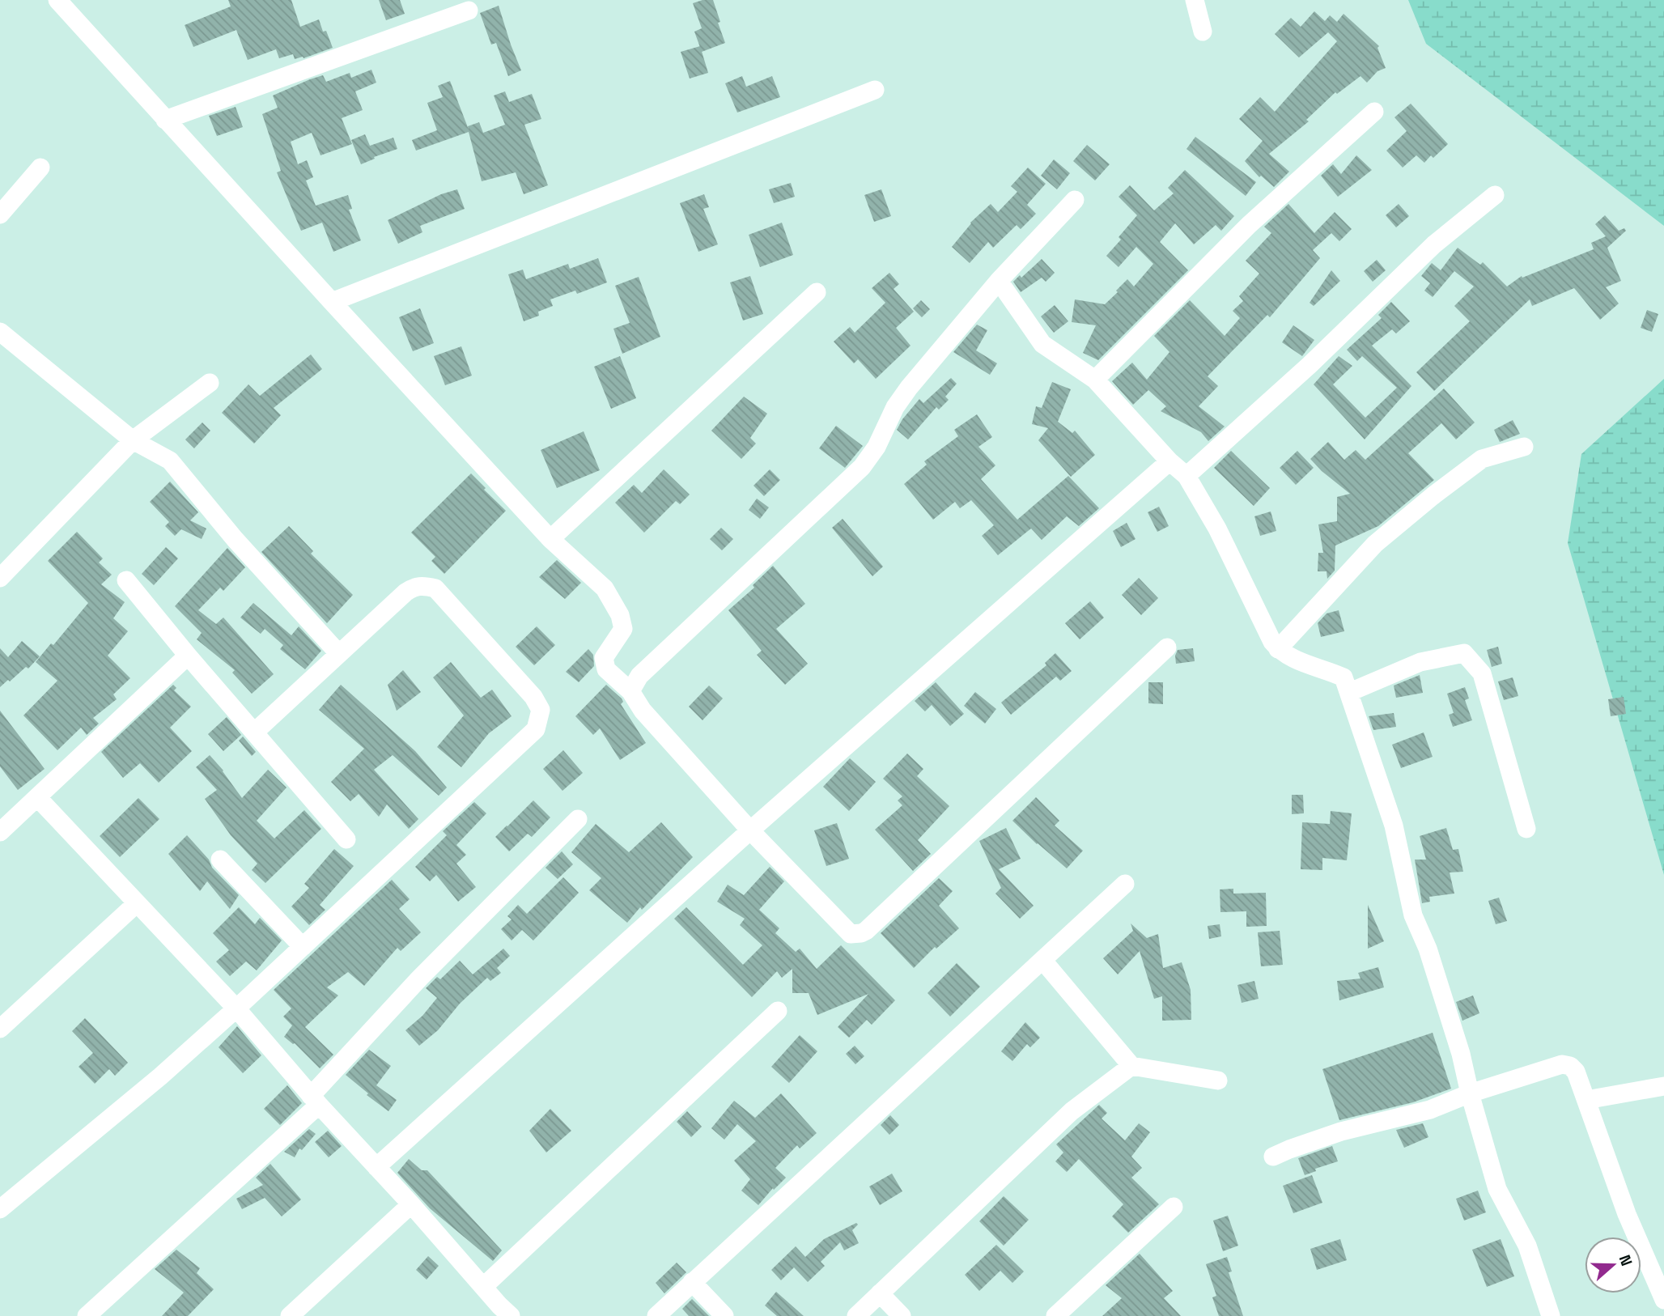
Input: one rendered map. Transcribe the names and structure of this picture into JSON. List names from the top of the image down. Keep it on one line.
{"north":"right"}
